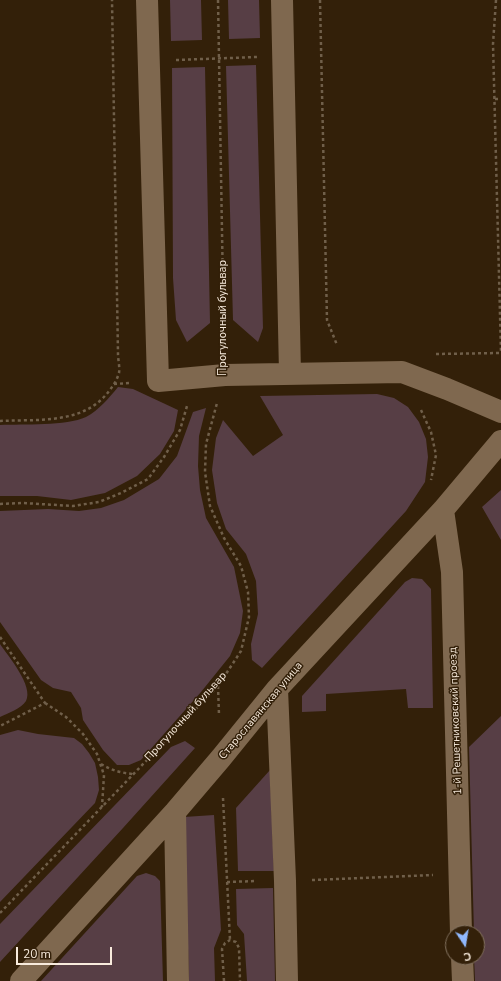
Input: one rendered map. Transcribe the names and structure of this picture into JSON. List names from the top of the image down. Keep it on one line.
{"streets":{"street":["Старославянская улица","1-й Решетниковский проезд"],"path":["Прогулочный бульвар"]},"crossings":[["Старославянская улица","1-й Решетниковский проезд"]],"scale_bar":"20 m","north":"bottom"}
